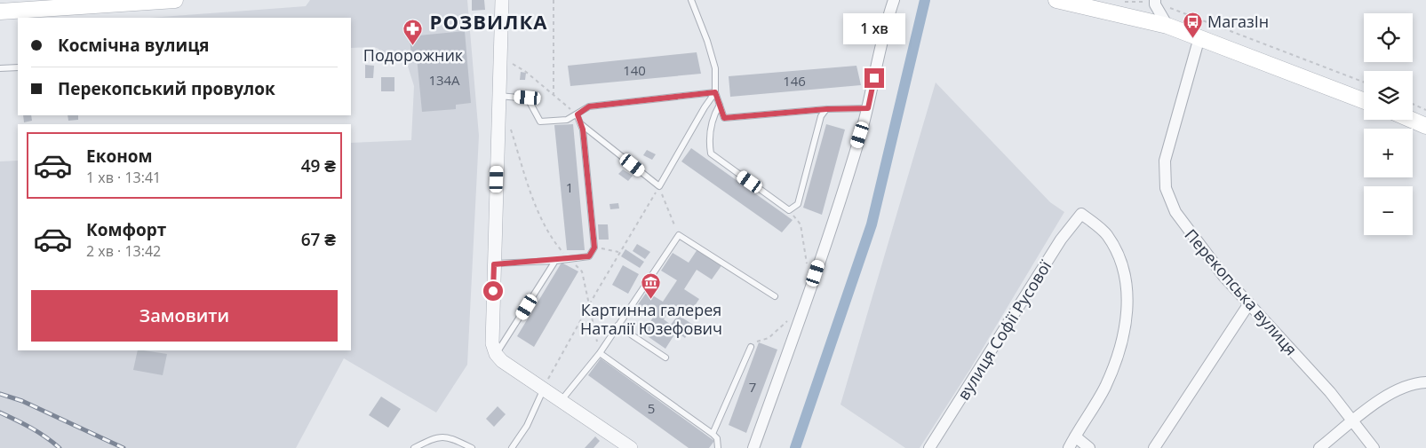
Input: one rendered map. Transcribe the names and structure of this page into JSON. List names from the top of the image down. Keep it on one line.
{"streets":{"street":["Перекопська вулиця","вулиця Софії Русової"]},"districts":["РОЗВИЛКА"],"places":{"bus stop":["МагазІн"],"pharmacy":["Подорожник"],"museum":["Картинна галерея Наталії Юзефович"]},"house_numbers":["140","134А","146","1","7","5"],"page":{"map_buttons":["+","−"],"bubble":"1 хв","banner":["Космічна вулиця","Перекопський провулок"],"list":[{"name":"Економ","note":"1 хв · 13:41","value":"49 ₴"},{"name":"Комфорт","note":"2 хв · 13:42","value":"67 ₴"}],"buttons":"Замовити"}}
